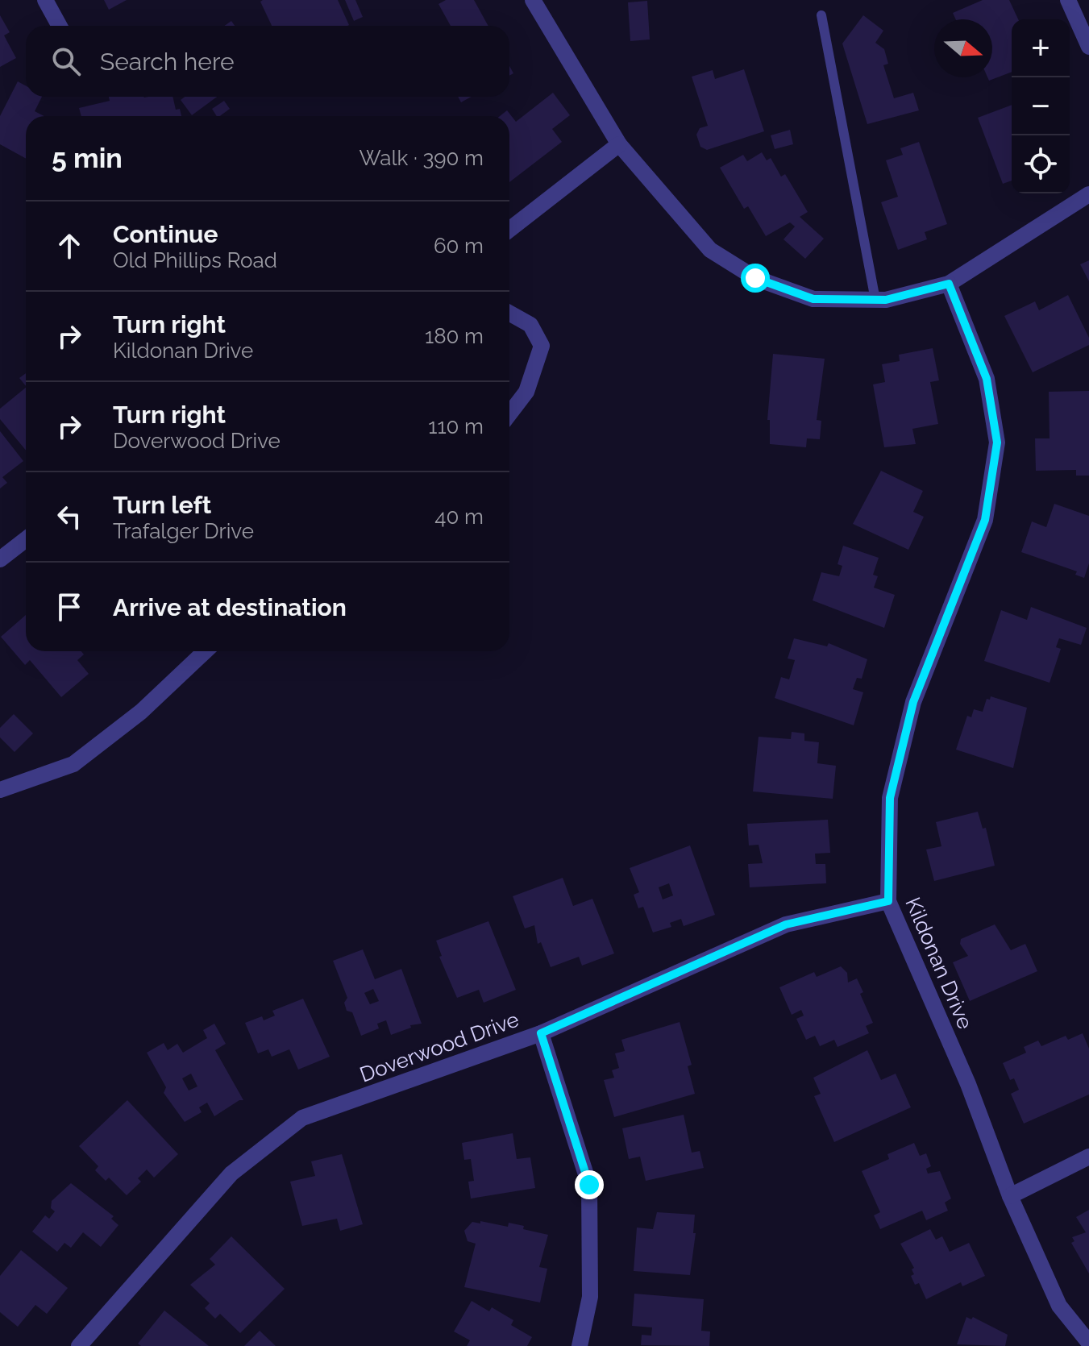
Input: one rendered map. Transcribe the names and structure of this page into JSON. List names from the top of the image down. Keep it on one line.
{"streets":{"street":["Kildonan Drive","Doverwood Drive"]},"crossings":[["Kildonan Drive","Doverwood Drive"]],"north":"right","page":{"map_buttons":["+","−"],"search":"Search here","heading":["5 min","Walk · 390 m"],"list":[["Continue","Old Phillips Road","60 m"],["Turn right","Kildonan Drive","180 m"],["Turn right","Doverwood Drive","110 m"],["Turn left","Trafalger Drive","40 m"],"Arrive at destination"]}}
